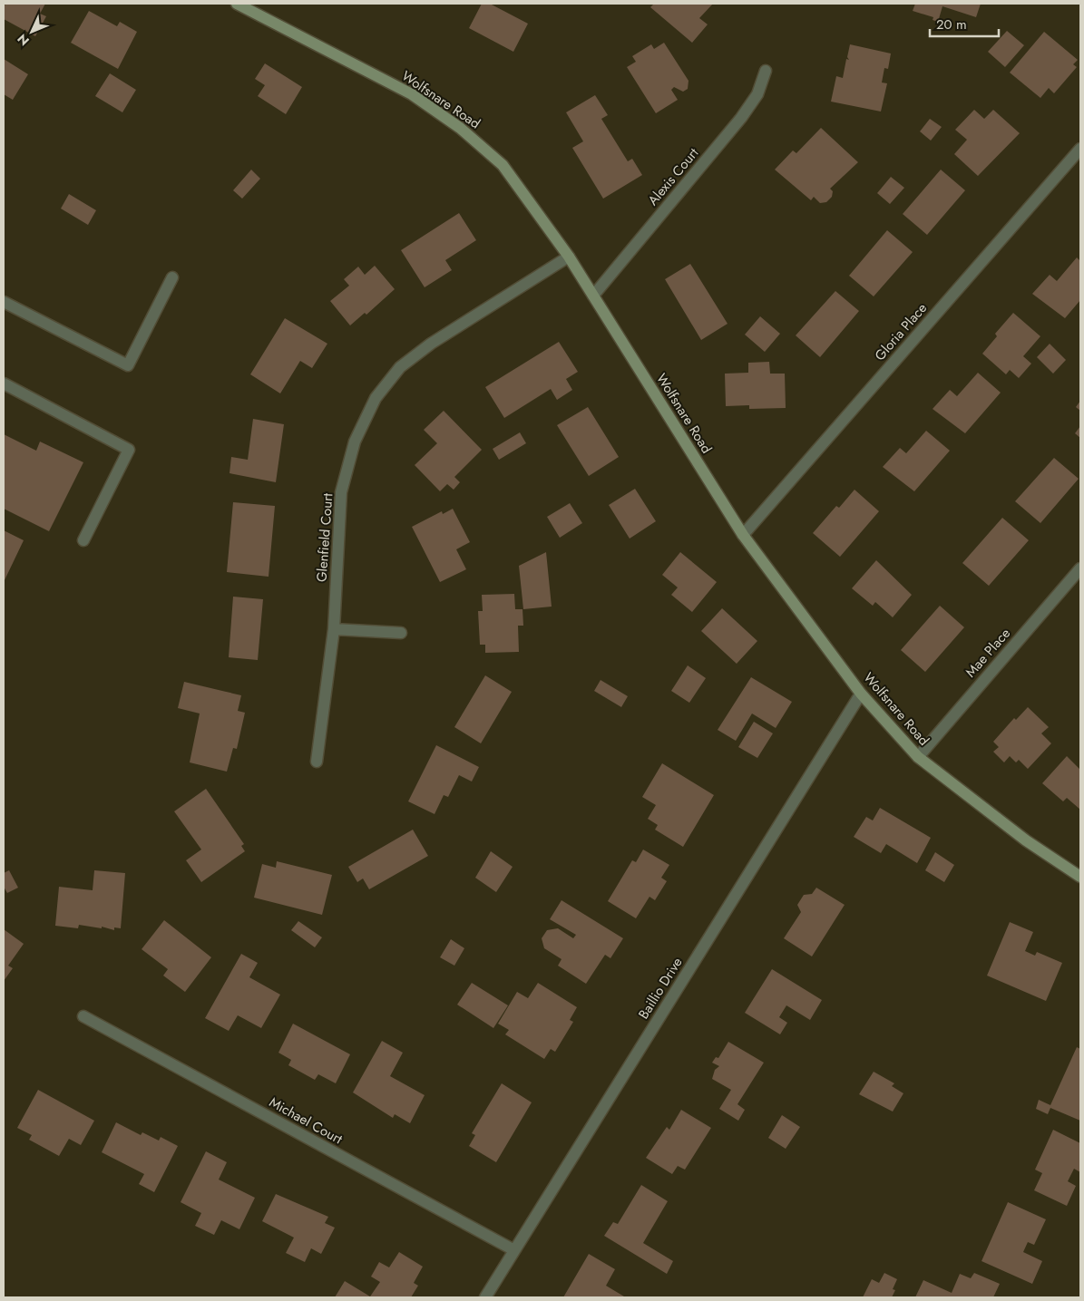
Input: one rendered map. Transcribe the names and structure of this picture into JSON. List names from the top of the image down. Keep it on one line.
{"streets":{"street":["Wolfsnare Road","Alexis Court","Gloria Place","Glenfield Court","Mae Place","Baillio Drive","Michael Court"]},"crossings":[["Wolfsnare Road","Alexis Court"],["Wolfsnare Road","Gloria Place"],["Wolfsnare Road","Glenfield Court"],["Wolfsnare Road","Mae Place"],["Wolfsnare Road","Baillio Drive"],["Baillio Drive","Michael Court"]],"scale_bar":"20 m","north":"bottom left"}
